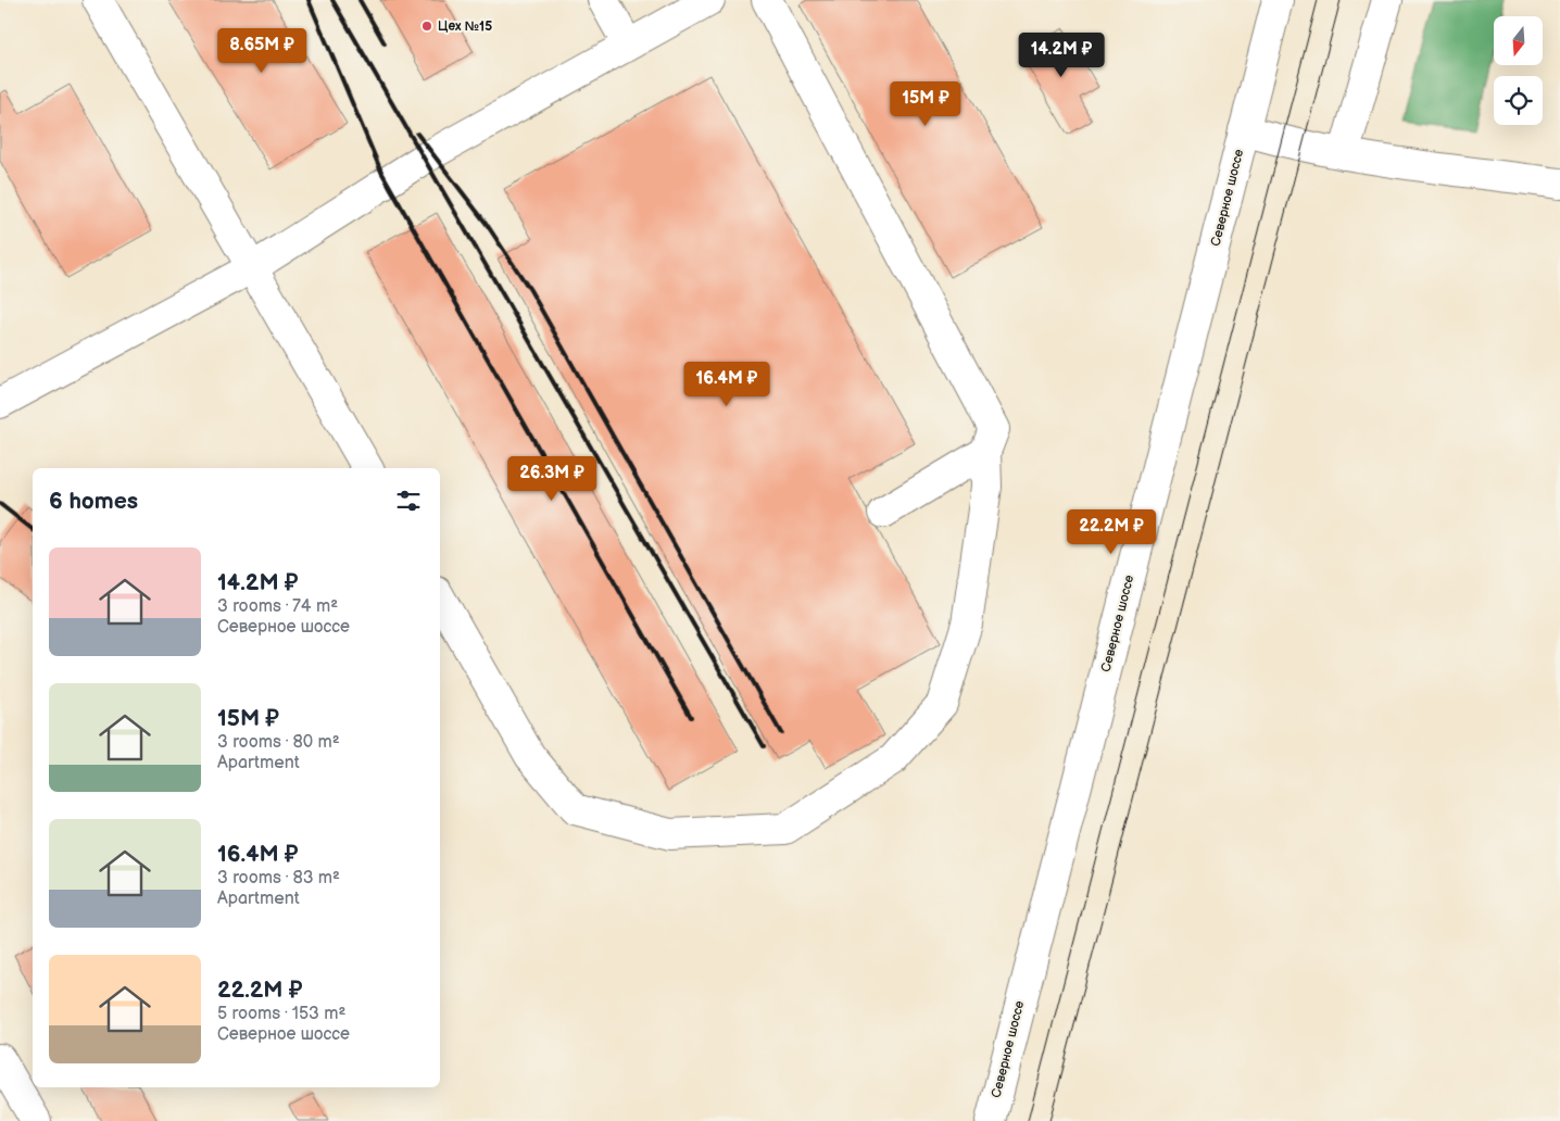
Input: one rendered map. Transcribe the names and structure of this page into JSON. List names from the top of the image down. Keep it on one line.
{"streets":{"main road":["Северное шоссе"]},"places":["Цех №15"],"north":"bottom","page":{"price":["8.65M ₽","14.2M ₽","15M ₽","16.4M ₽","26.3M ₽","22.2M ₽"],"heading":"6 homes","list":[{"name":"14.2M ₽","note":"3 rooms · 74 m² · Северное шоссе"},{"name":"15M ₽","note":"3 rooms · 80 m² · Apartment"},{"name":"16.4M ₽","note":"3 rooms · 83 m² · Apartment"},{"name":"22.2M ₽","note":"5 rooms · 153 m² · Северное шоссе"}]}}
